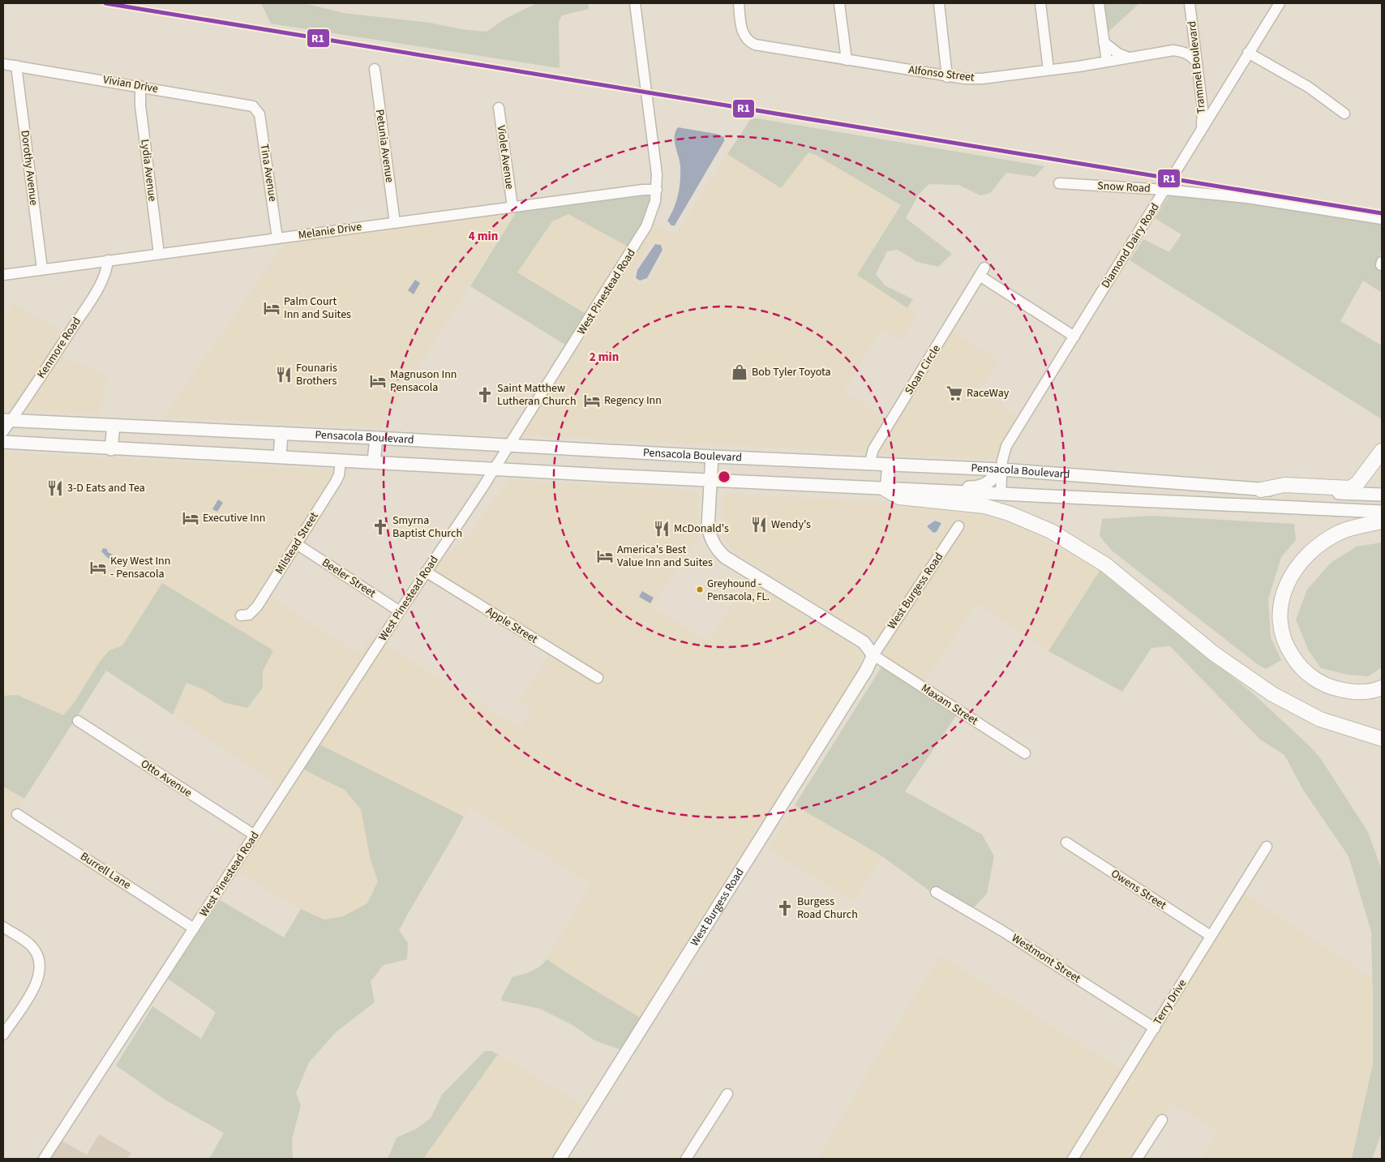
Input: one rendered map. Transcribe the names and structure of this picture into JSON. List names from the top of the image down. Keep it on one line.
{"streets":{"main road":["Pensacola Boulevard","West Burgess Road"],"street":["Trammel Boulevard","Alfonso Street","Vivian Drive","Petunia Avenue","Violet Avenue","Dorothy Avenue","Lydia Avenue","Tina Avenue","Snow Road","Melanie Drive","Diamond Dairy Road","West Pinestead Road","Kenmore Road","Sloan Circle","Milstead Street","Beeler Street","Apple Street","Maxam Street","Otto Avenue","Burrell Lane","Owens Street","Westmont Street","Terry Drive"]},"crossings":[["Trammel Boulevard","Alfonso Street"],["Trammel Boulevard","Diamond Dairy Road"],["Vivian Drive","Dorothy Avenue"],["Vivian Drive","Lydia Avenue"],["Vivian Drive","Tina Avenue"],["Petunia Avenue","Melanie Drive"],["Violet Avenue","Melanie Drive"],["Dorothy Avenue","Melanie Drive"],["Lydia Avenue","Melanie Drive"],["Tina Avenue","Melanie Drive"],["Snow Road","Diamond Dairy Road"],["Melanie Drive","West Pinestead Road"],["Melanie Drive","Kenmore Road"],["Diamond Dairy Road","Sloan Circle"],["Diamond Dairy Road","Pensacola Boulevard"],["West Pinestead Road","Pensacola Boulevard"],["West Pinestead Road","Beeler Street"],["West Pinestead Road","Apple Street"],["West Pinestead Road","Otto Avenue"],["West Pinestead Road","Burrell Lane"],["Kenmore Road","Pensacola Boulevard"],["Sloan Circle","Pensacola Boulevard"],["Pensacola Boulevard","Milstead Street"],["Milstead Street","Beeler Street"],["West Burgess Road","Maxam Street"],["Owens Street","Terry Drive"],["Westmont Street","Terry Drive"]],"places":{"hotel":["Palm Court Inn and Suites","Magnuson Inn Pensacola","Regency Inn","Executive Inn","America's Best Value Inn and Suites","Key West Inn - Pensacola"],"shop":["Bob Tyler Toyota"],"restaurant":["Founaris Brothers","3-D Eats and Tea","Wendy's","McDonald's"],"supermarket":["RaceWay"],"church":["Saint Matthew Lutheran Church","Smyrna Baptist Church","Burgess Road Church"],"other":["Greyhound - Pensacola, FL."]},"lines":["transit line R1"],"rings":["4 min","2 min"]}
